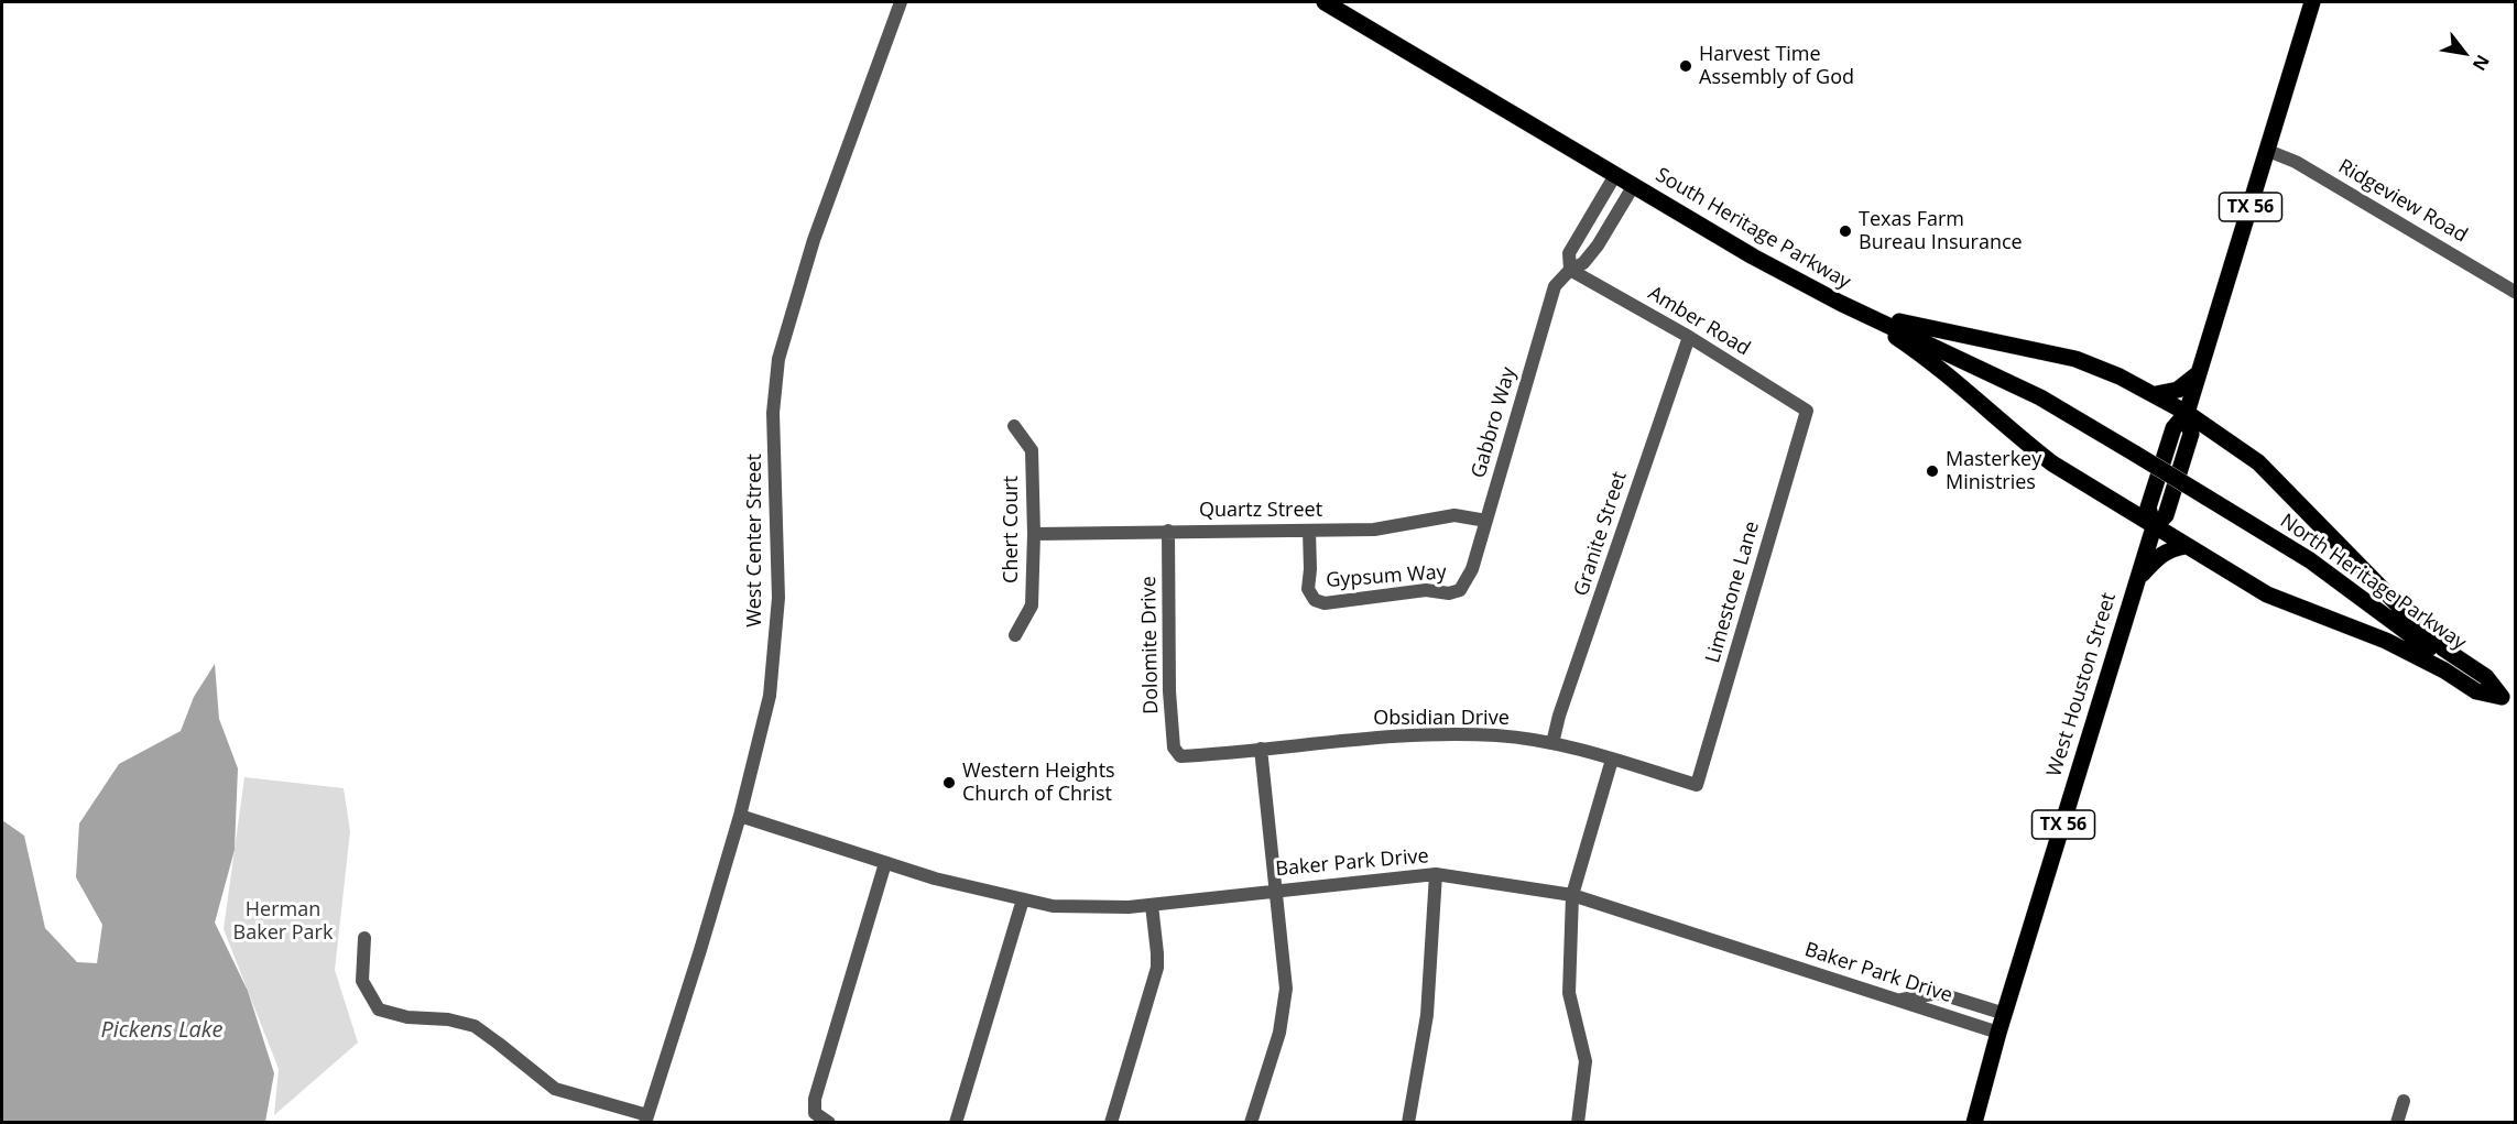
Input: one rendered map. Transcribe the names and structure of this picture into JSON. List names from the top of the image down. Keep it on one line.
{"streets":{"main road":["TX 56","South Heritage Parkway","North Heritage Parkway","West Houston Street"],"street":["Ridgeview Road","Amber Road","Gabbro Way","Quartz Street","Chert Court","Granite Street","West Center Street","Gypsum Way","Limestone Lane","Dolomite Drive","Obsidian Drive","Baker Park Drive"]},"crossings":[["Ridgeview Road","West Houston Street"],["South Heritage Parkway","Gabbro Way"],["South Heritage Parkway","North Heritage Parkway"],["Amber Road","Gabbro Way"],["Amber Road","Granite Street"],["Amber Road","Limestone Lane"],["Gabbro Way","Quartz Street"],["Gabbro Way","Gypsum Way"],["Quartz Street","Chert Court"],["Quartz Street","Gypsum Way"],["Quartz Street","Dolomite Drive"],["Granite Street","Obsidian Drive"],["West Center Street","Baker Park Drive"],["Limestone Lane","Obsidian Drive"],["Dolomite Drive","Obsidian Drive"],["West Houston Street","Baker Park Drive"]],"water":["Pickens Lake"],"parks":["Herman Baker Park"],"places":["Harvest Time Assembly of God","Texas Farm Bureau Insurance","Masterkey Ministries","Western Heights Church of Christ"],"north":"bottom right"}
